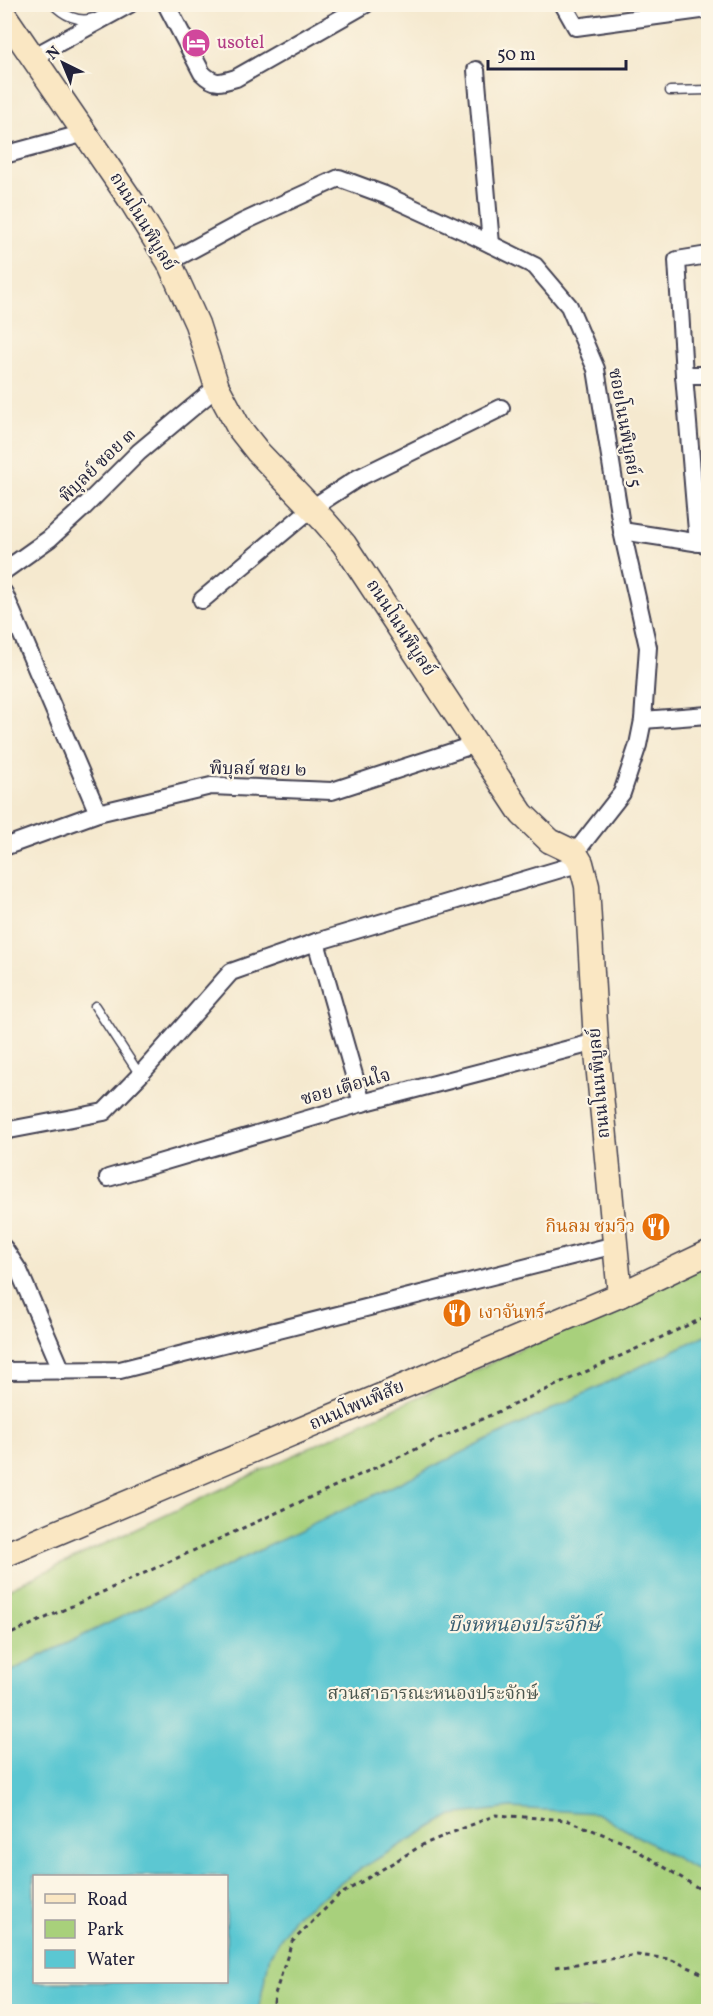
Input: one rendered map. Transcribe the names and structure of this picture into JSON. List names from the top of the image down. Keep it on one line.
{"streets":{"street":["ถนนโนนพิบูลย์","ซอยโนนพิบูลย์ 5","พิบุลย์ ซอย ๓","พิบุลย์ ซอย ๒","ซอย เตือนใจ","ถนนโพนพิสัย"]},"crossings":[["ถนนโนนพิบูลย์","ซอยโนนพิบูลย์ 5"],["ถนนโนนพิบูลย์","พิบุลย์ ซอย ๓"],["ถนนโนนพิบูลย์","พิบุลย์ ซอย ๒"],["ถนนโนนพิบูลย์","ซอย เตือนใจ"],["ถนนโนนพิบูลย์","ถนนโพนพิสัย"]],"water":["บึงหหนองประจักษ์"],"parks":["สวนสาธารณะหนองประจักษ์"],"places":{"hotel":["usotel"],"restaurant":["กินลม ชมวิว","เงาจันทร์"]},"legend":["Road","Park","Water"],"scale_bar":"50 m","north":"top left"}
